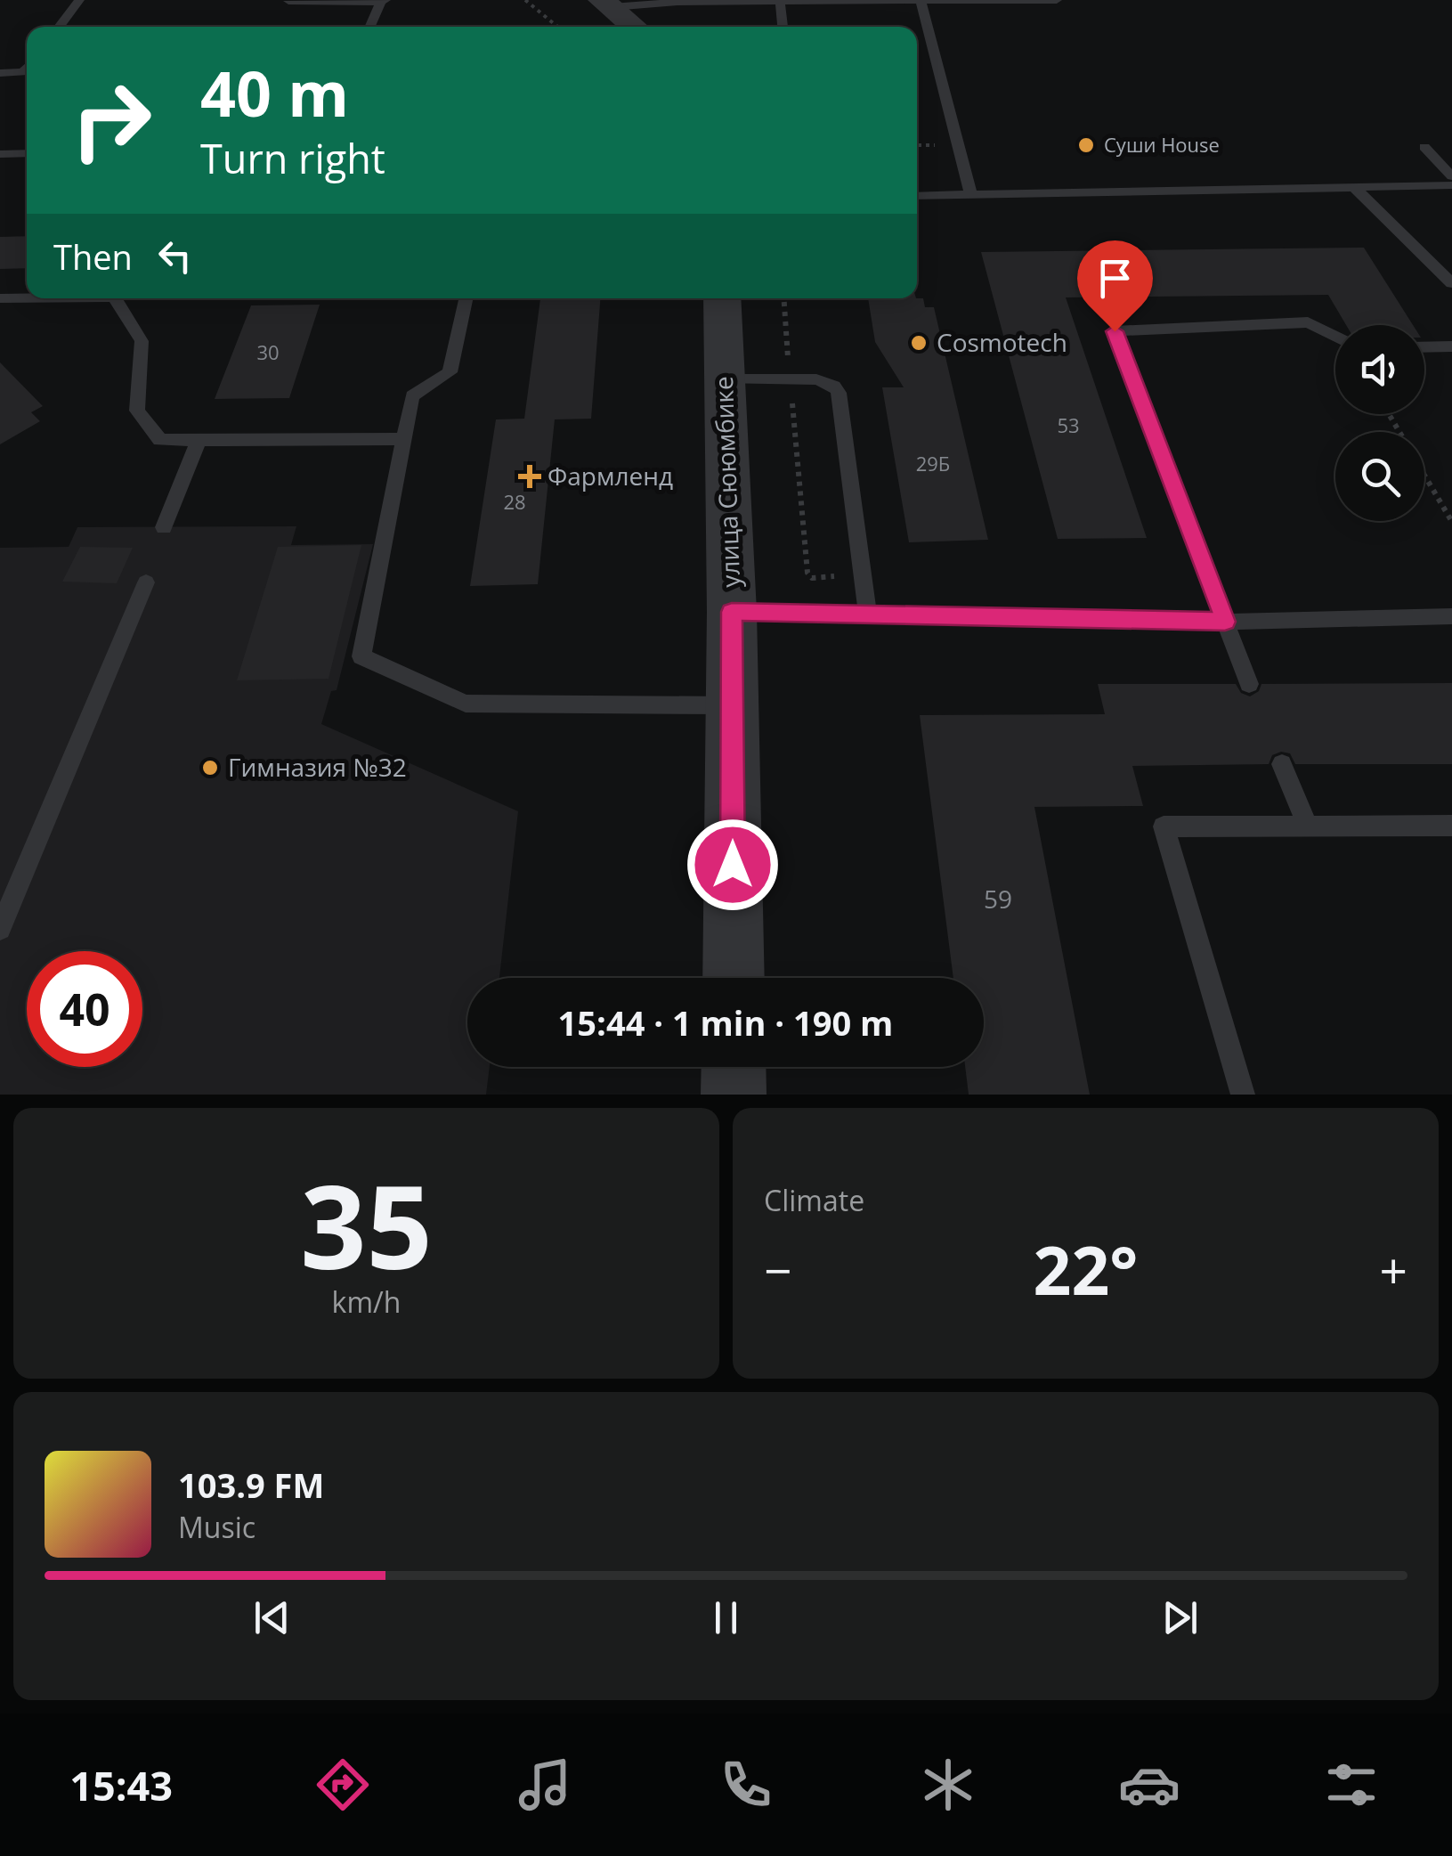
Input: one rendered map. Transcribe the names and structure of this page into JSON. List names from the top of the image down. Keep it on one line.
{"streets":{"street":["улица Сююмбике"]},"places":{"other":["Суши House","Cosmotech","Гимназия №32"],"health":["Фармленд"]},"house_numbers":["30","53","29Б","28","59"],"page":{"turn":["40 m","Turn right"],"then":"Then","limit":"40","trip":"15:44 · 1 min · 190 m","tile":[["35","km/h"],"Climate"],"heat":["−","22°","+"],"song":["103.9 FM","Music"],"tabs":"15:43"}}
